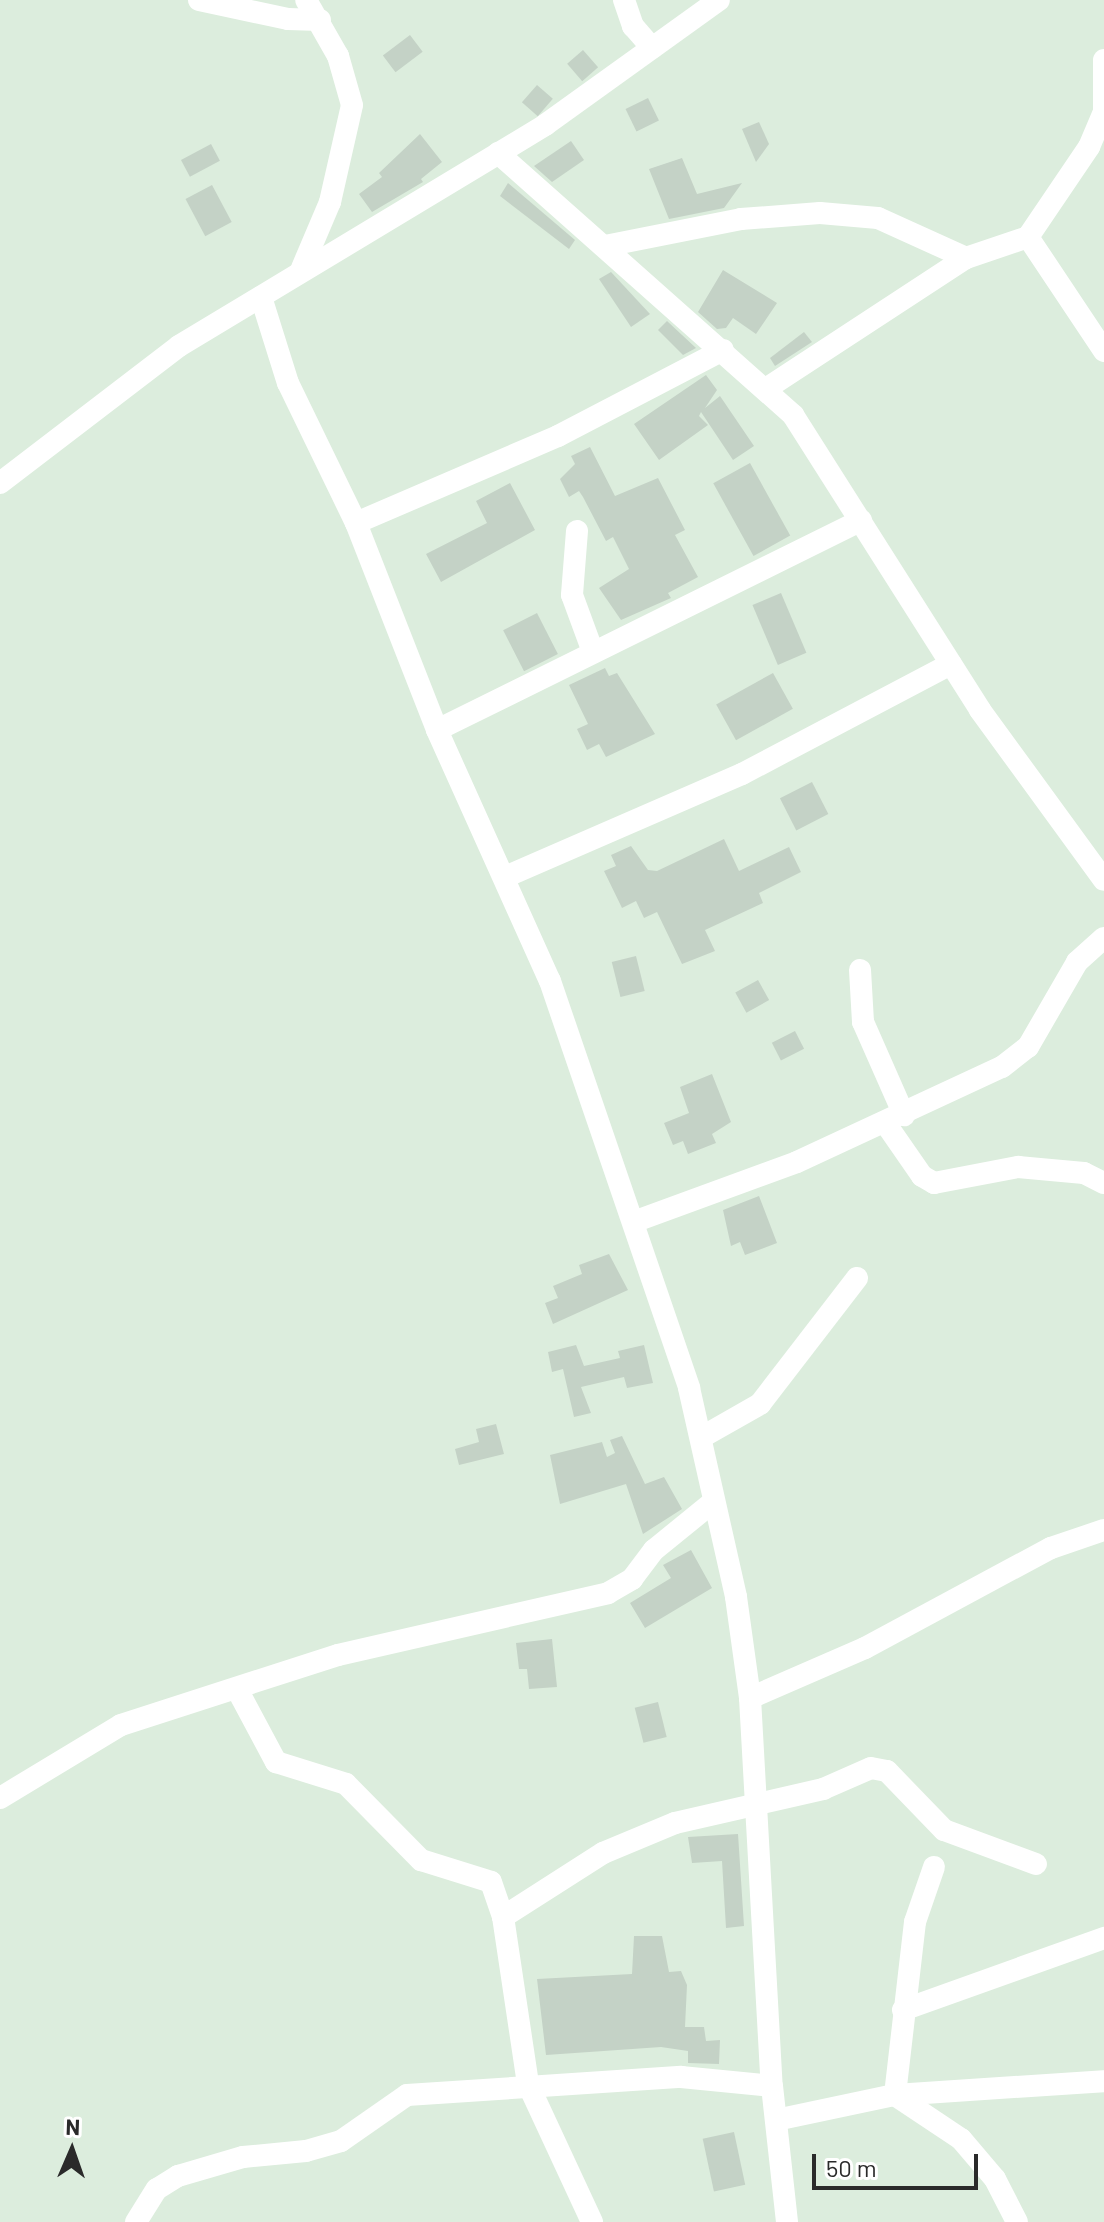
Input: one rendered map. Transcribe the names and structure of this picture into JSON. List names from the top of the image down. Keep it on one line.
{"scale_bar":"50 m","north":"top"}
